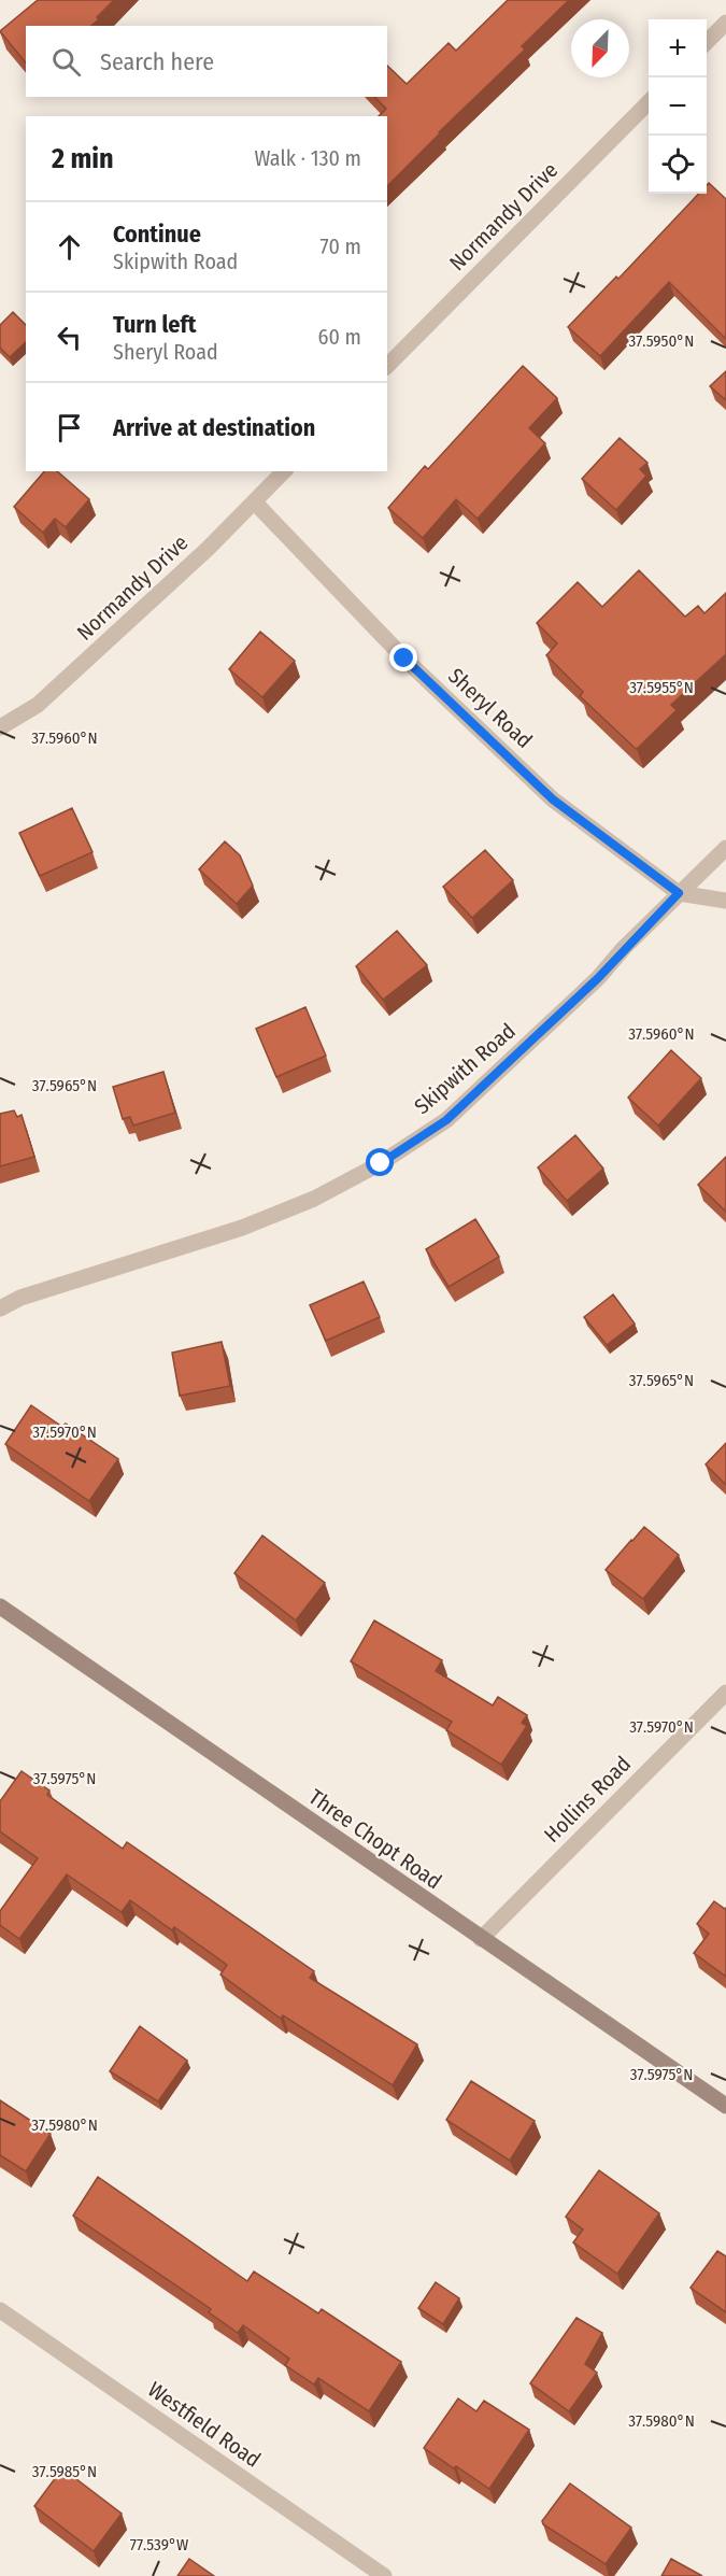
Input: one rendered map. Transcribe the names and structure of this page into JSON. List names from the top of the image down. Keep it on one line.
{"streets":{"main road":["Three Chopt Road"],"street":["Normandy Drive","Sheryl Road","Skipwith Road","Hollins Road","Westfield Road"]},"crossings":[["Normandy Drive","Sheryl Road"],["Sheryl Road","Skipwith Road"],["Hollins Road","Three Chopt Road"]],"north":"bottom left","page":{"map_buttons":["+","−"],"search":"Search here","heading":["2 min","Walk · 130 m"],"list":[["Continue","Skipwith Road","70 m"],["Turn left","Sheryl Road","60 m"],"Arrive at destination"]},"coordinates":["37.5950°N","37.5955°N","37.5960°N","37.5965°N","37.5970°N","37.5975°N","37.5980°N","37.5985°N","77.539°W"]}
